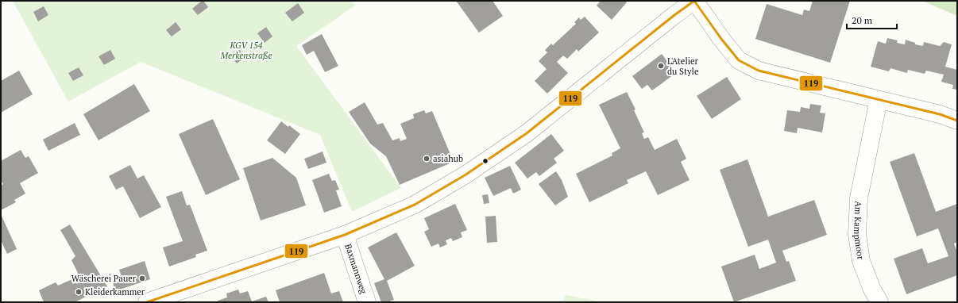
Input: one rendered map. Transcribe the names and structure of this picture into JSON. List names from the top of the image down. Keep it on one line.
{"streets":{"street":["Am Kampmoor","Baxmannweg"]},"parks":["KGV 154 Merkenstraße"],"places":["L'Atelier du Style","asiahub","Wäscherei Pauer","Kleiderkammer"],"lines":["transit line 119"],"scale_bar":"20 m"}
